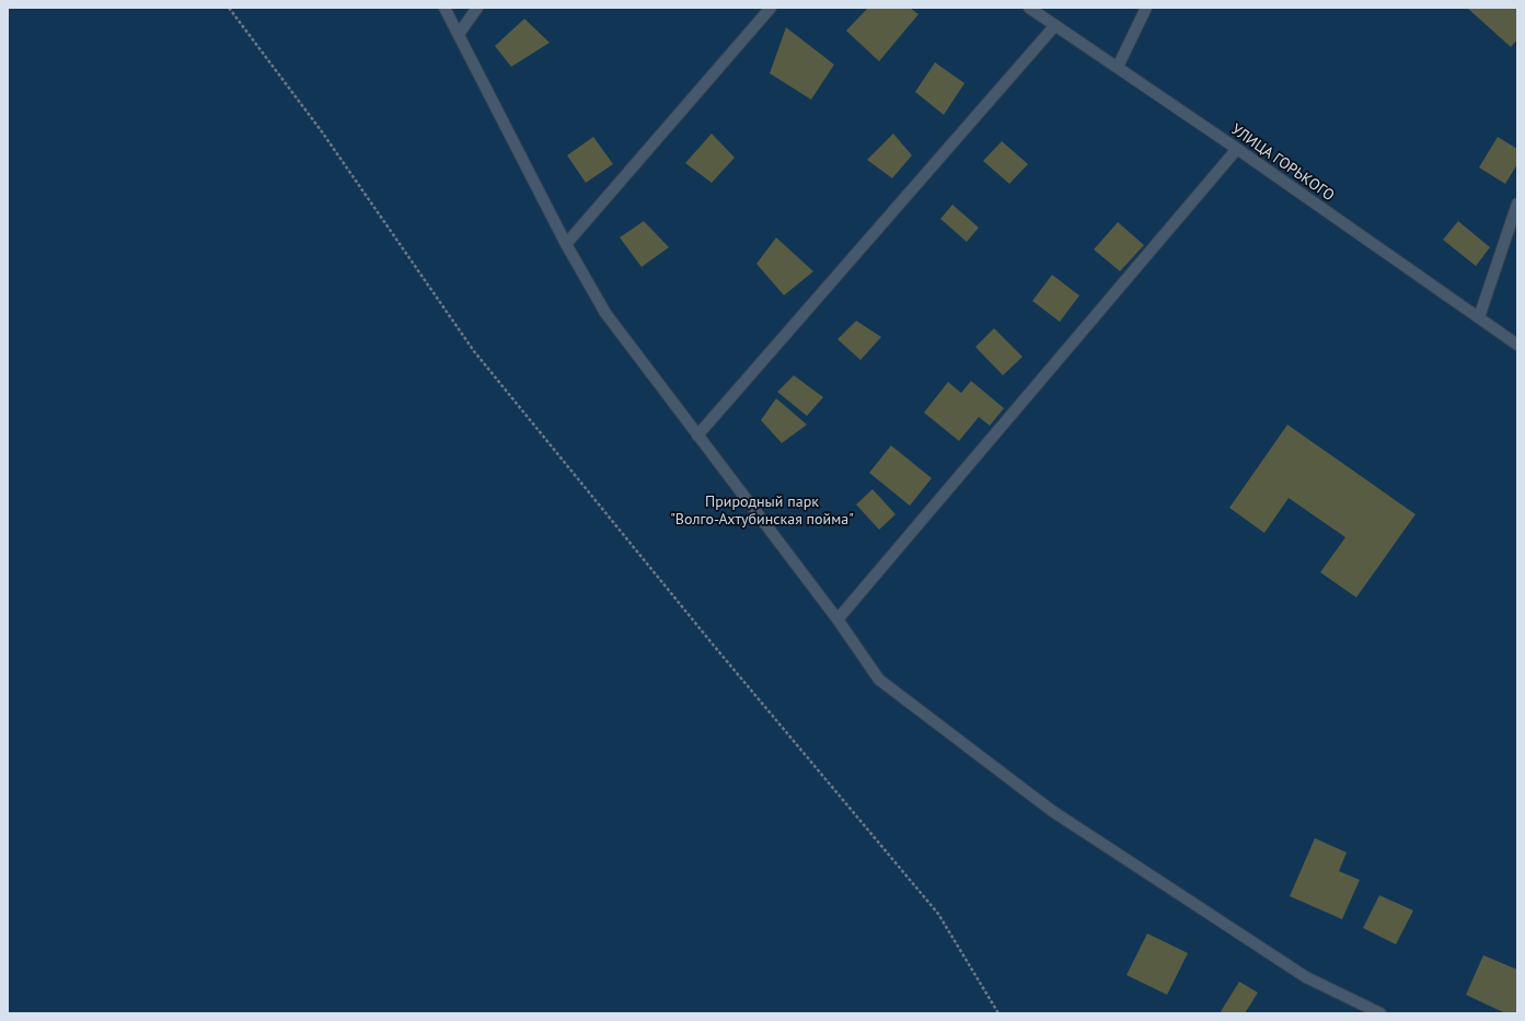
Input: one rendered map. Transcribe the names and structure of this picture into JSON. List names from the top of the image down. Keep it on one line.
{"streets":{"street":["УЛИЦА ГОРЬКОГО"]},"parks":["Природный парк \"Волго-Ахтубинская пойма\""]}
